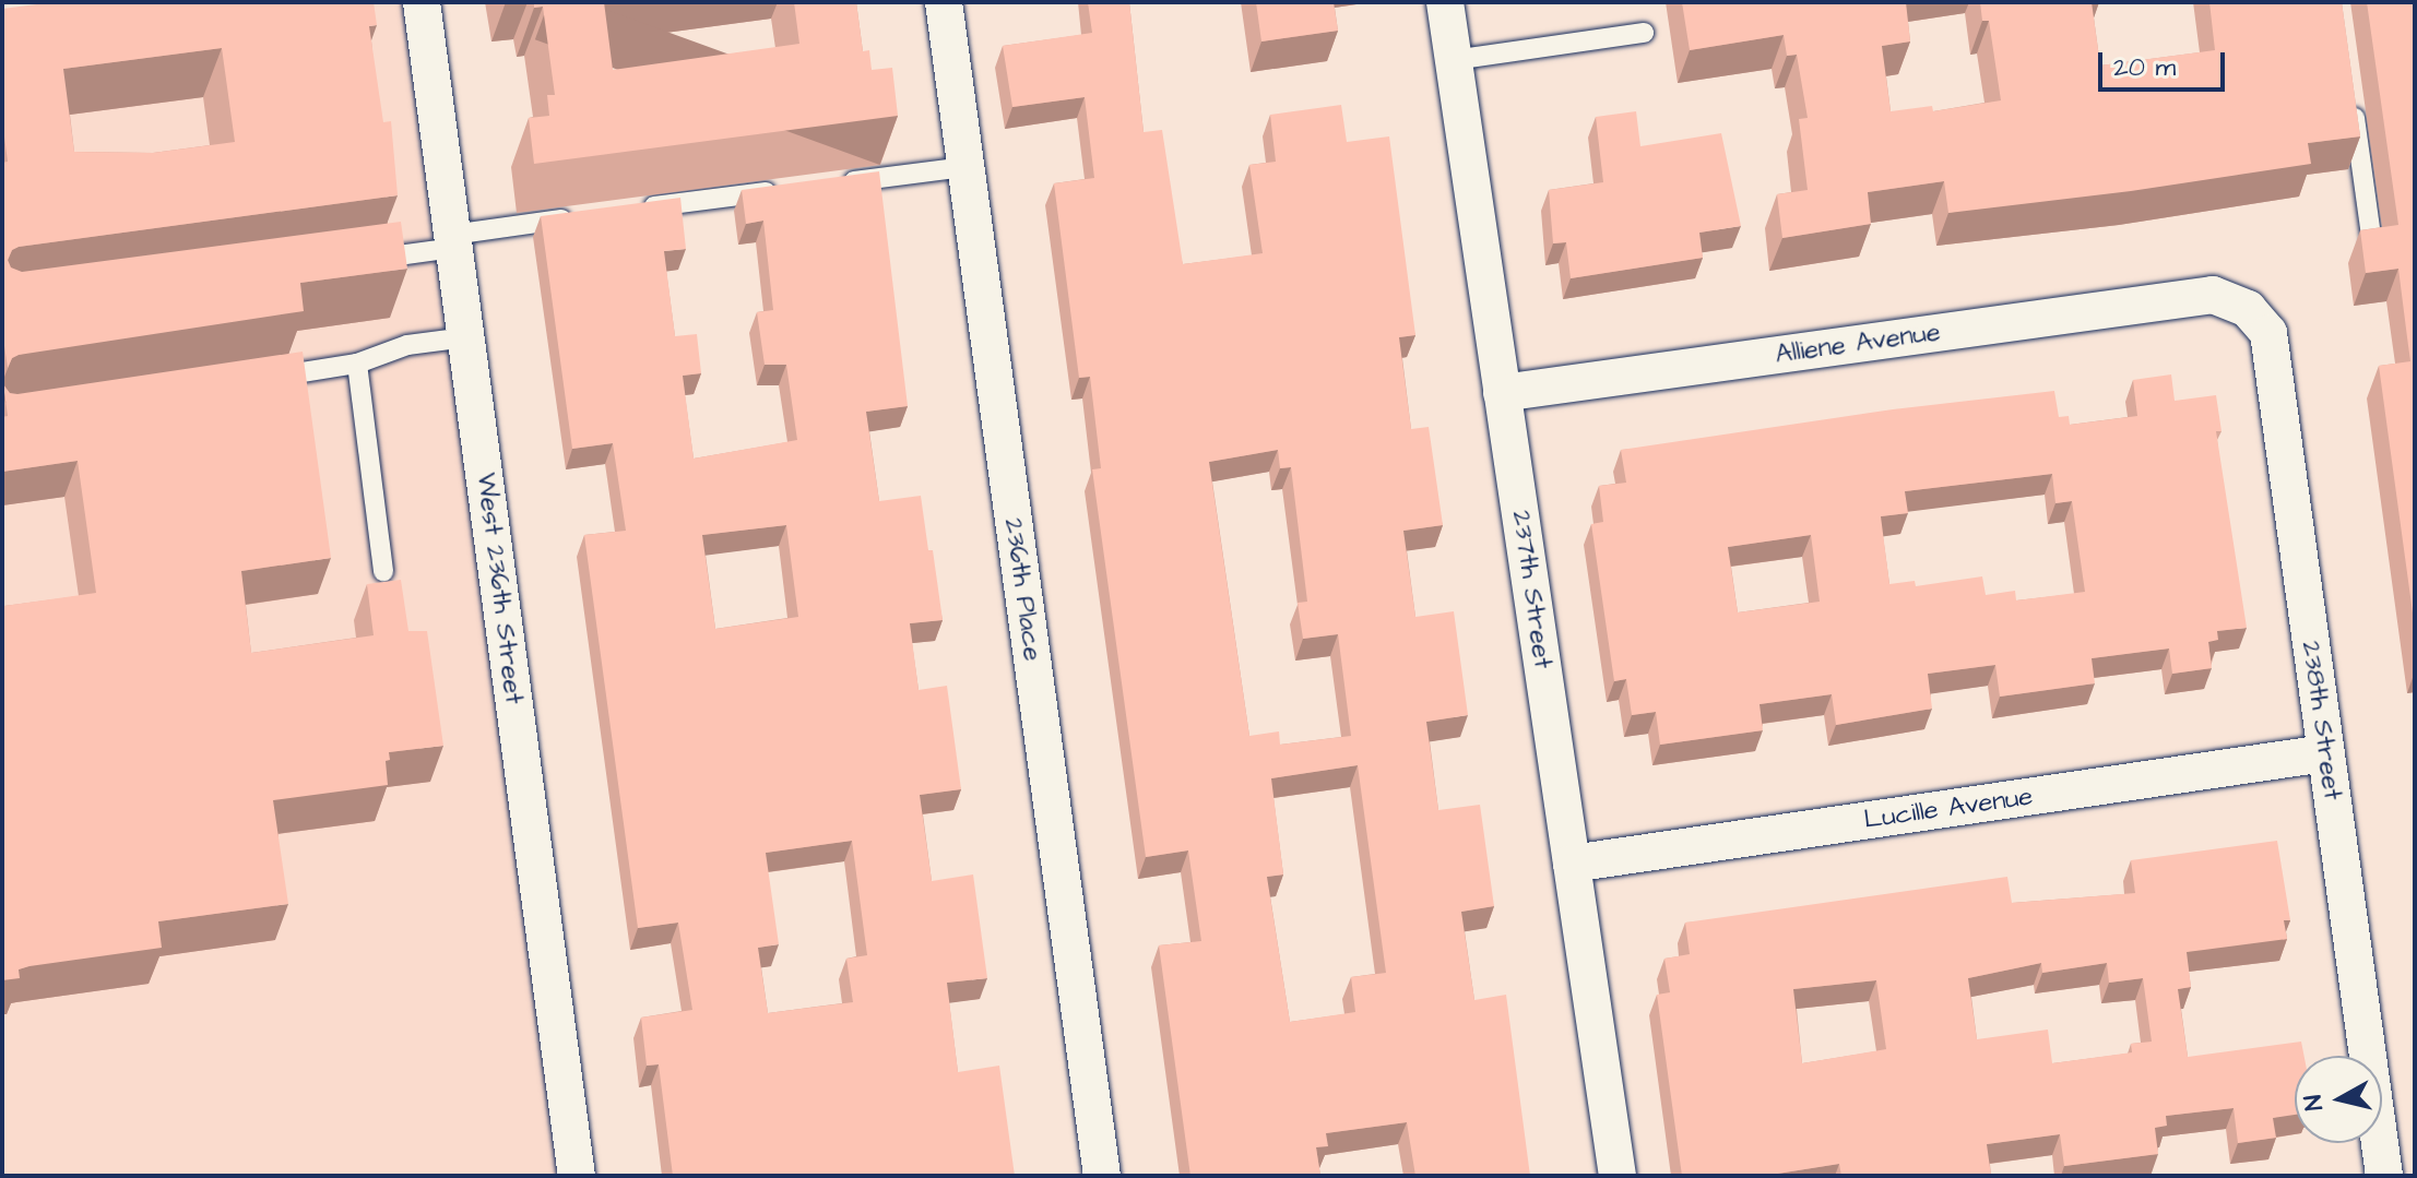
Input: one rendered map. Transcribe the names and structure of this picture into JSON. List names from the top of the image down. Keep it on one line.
{"streets":{"street":["Alliene Avenue","West 236th Street","236th Place","237th Street","238th Street","Lucille Avenue"]},"crossings":[["Alliene Avenue","237th Street"],["Alliene Avenue","238th Street"],["237th Street","Lucille Avenue"],["238th Street","Lucille Avenue"]],"scale_bar":"20 m","north":"left"}
